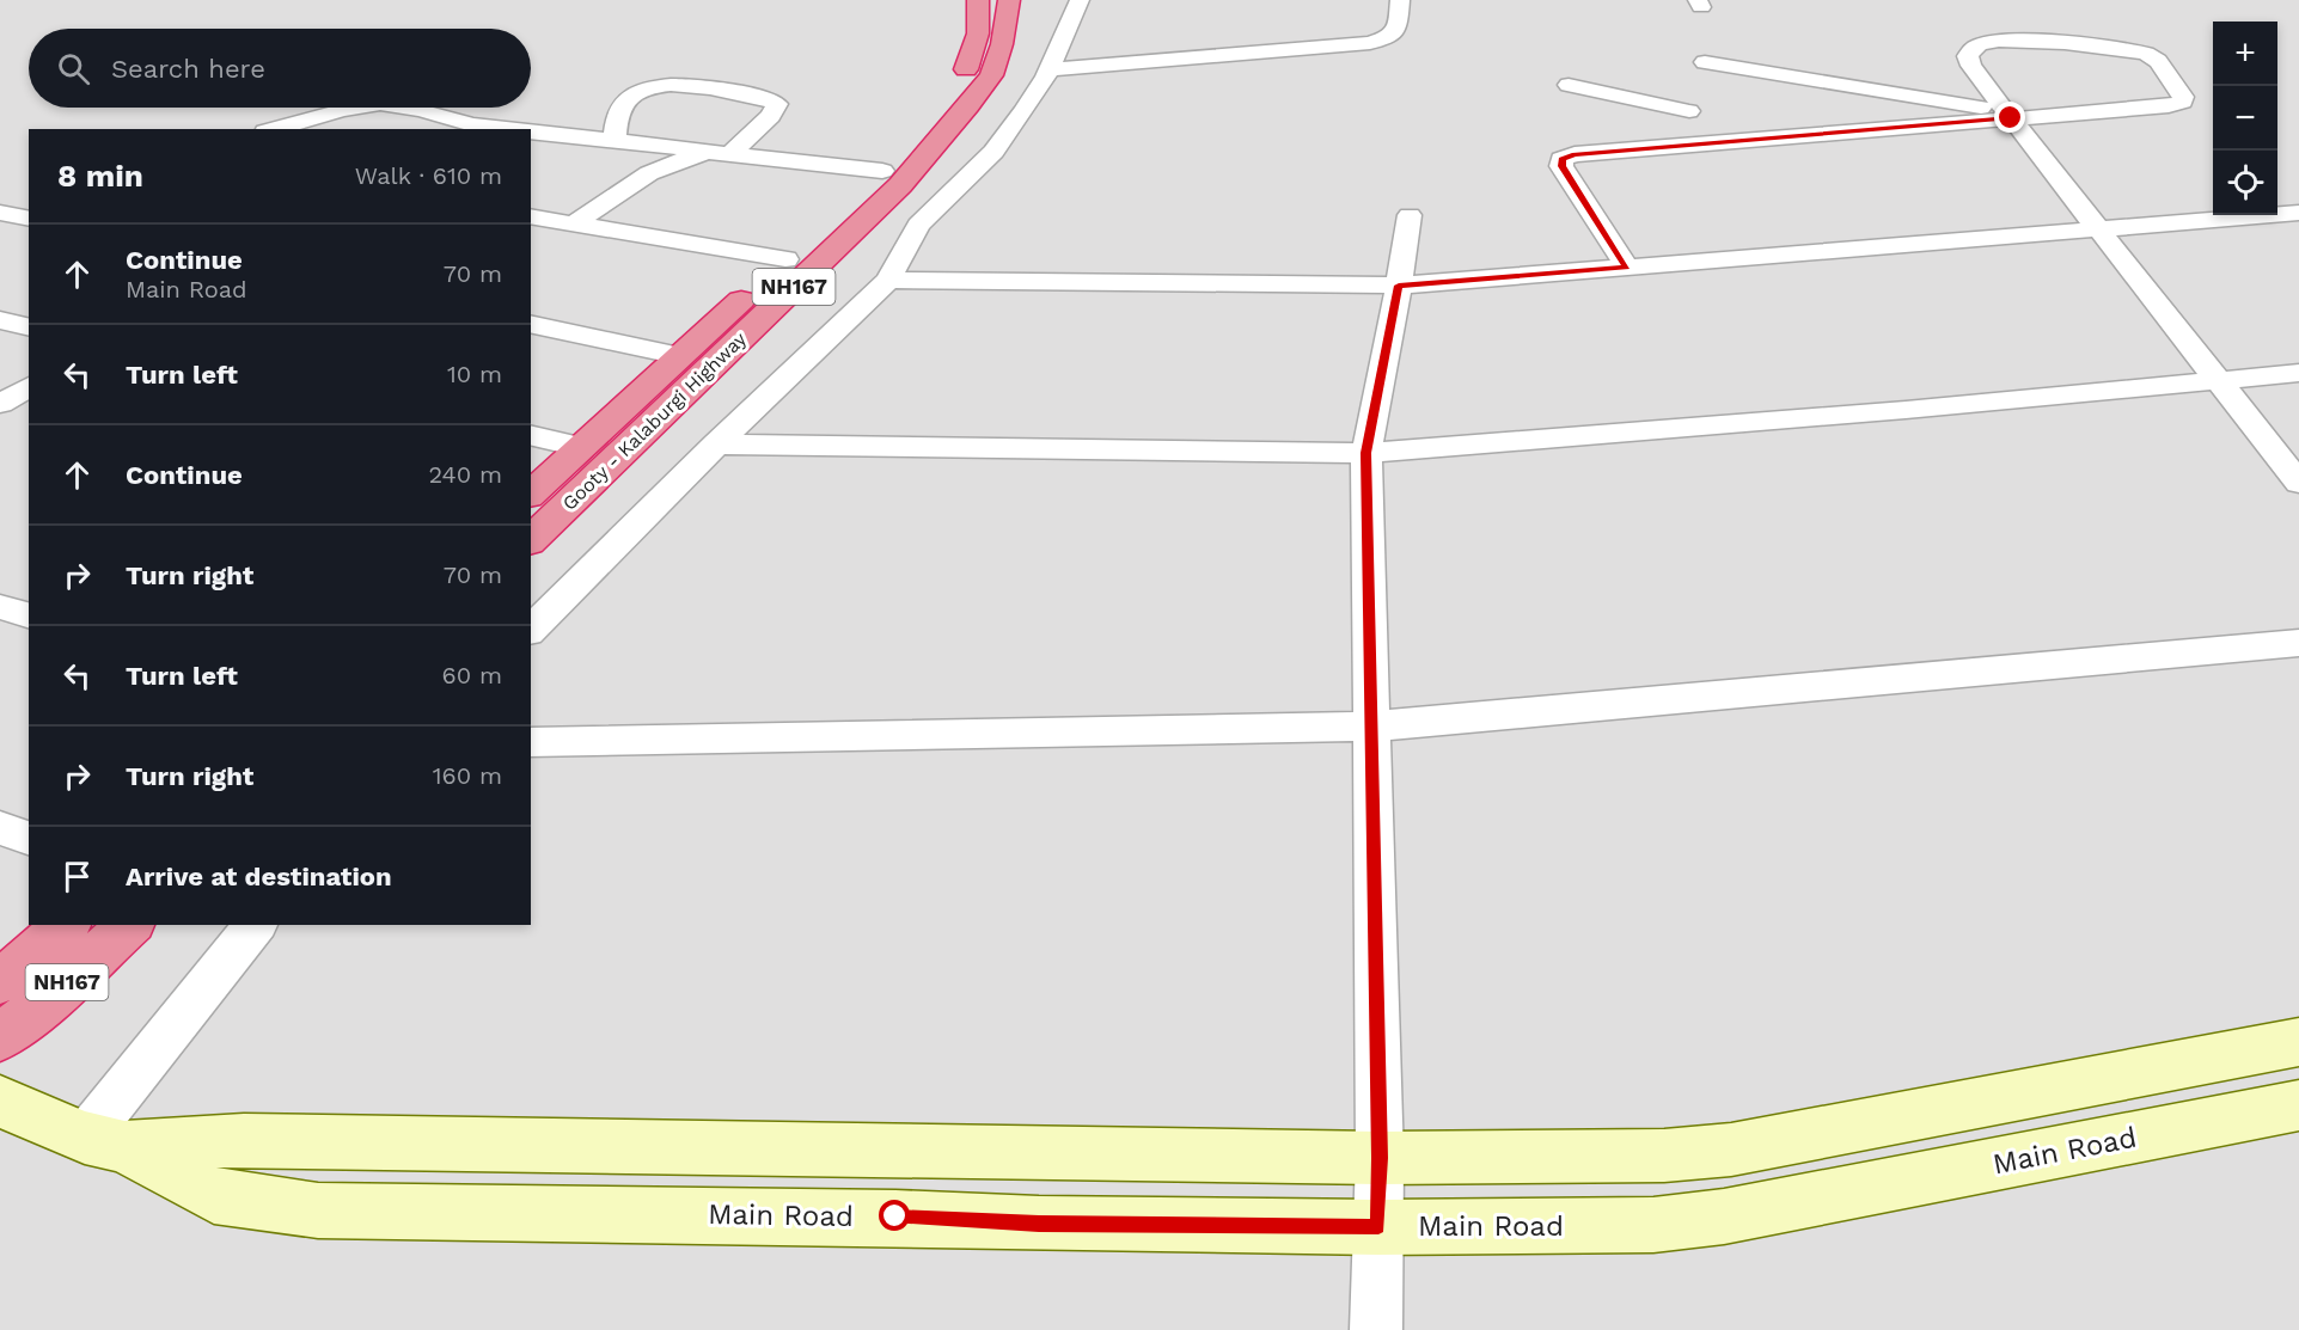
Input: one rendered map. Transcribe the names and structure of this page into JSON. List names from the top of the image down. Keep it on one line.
{"streets":{"highway":["NH167","Gooty - Kalaburgi Highway"],"street":["Main Road"]},"page":{"map_buttons":["+","−"],"search":"Search here","heading":["8 min","Walk · 610 m"],"list":[["Continue","Main Road","70 m"],["Turn left","10 m"],["Continue","240 m"],["Turn right","70 m"],["Turn left","60 m"],["Turn right","160 m"],"Arrive at destination"]}}
